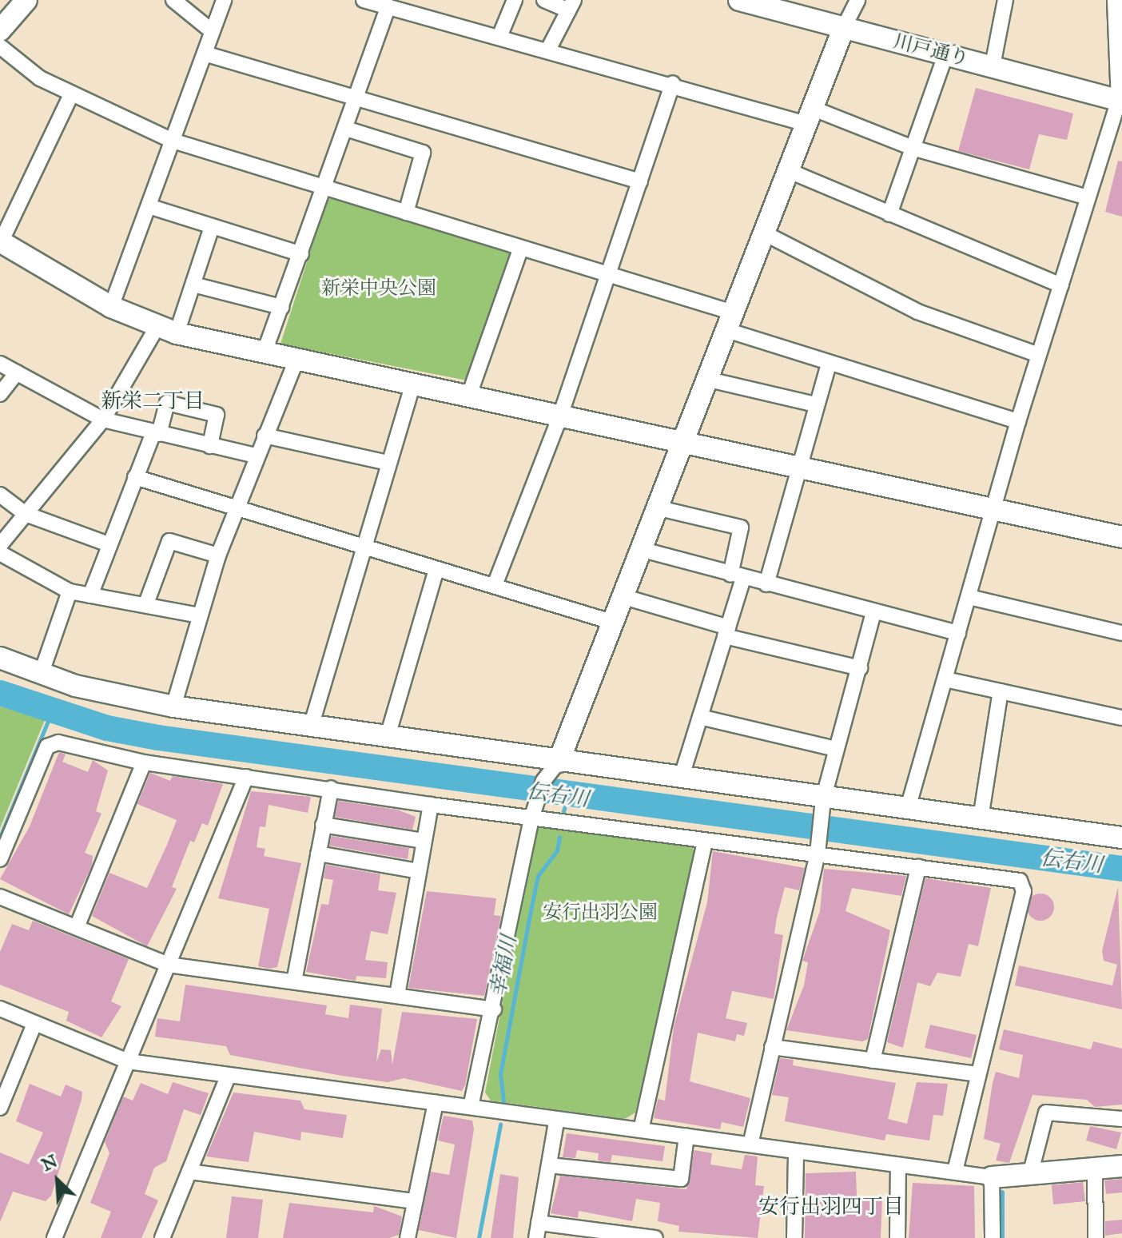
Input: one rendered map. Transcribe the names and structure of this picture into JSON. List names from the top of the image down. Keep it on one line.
{"streets":{"street":["川戸通り"]},"districts":["新栄二丁目","安行出羽四丁目"],"water":["伝右川","幸福川"],"parks":["新栄中央公園","安行出羽公園"],"north":"top left"}
